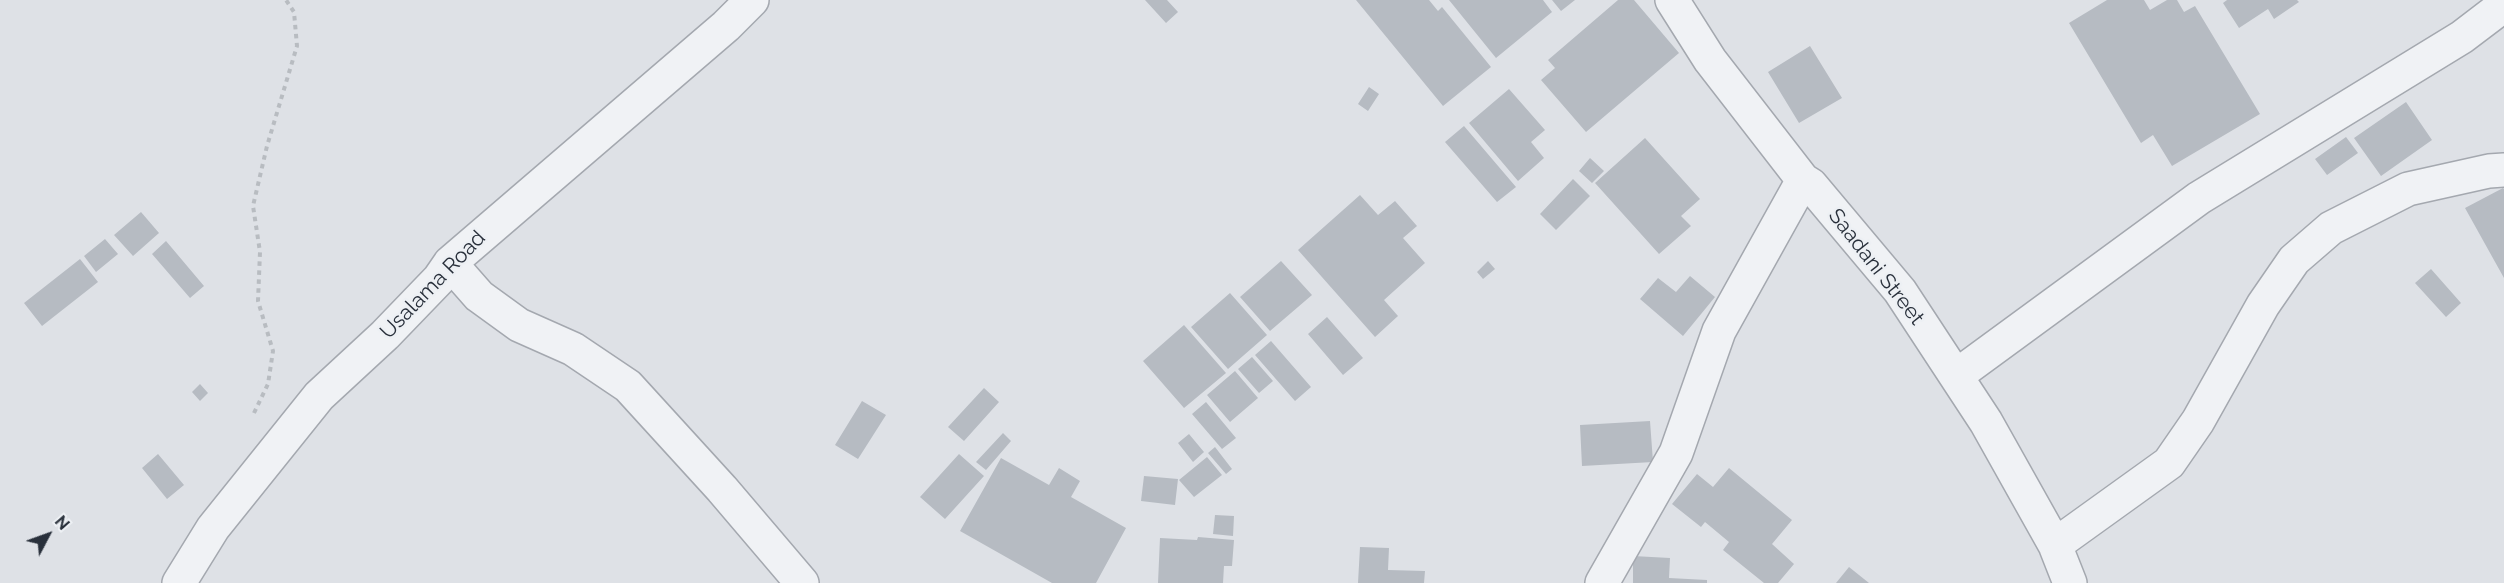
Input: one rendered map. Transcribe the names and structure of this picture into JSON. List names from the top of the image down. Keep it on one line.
{"streets":{"street":["Saadani Street","Usalama Road"]},"north":"top right"}
